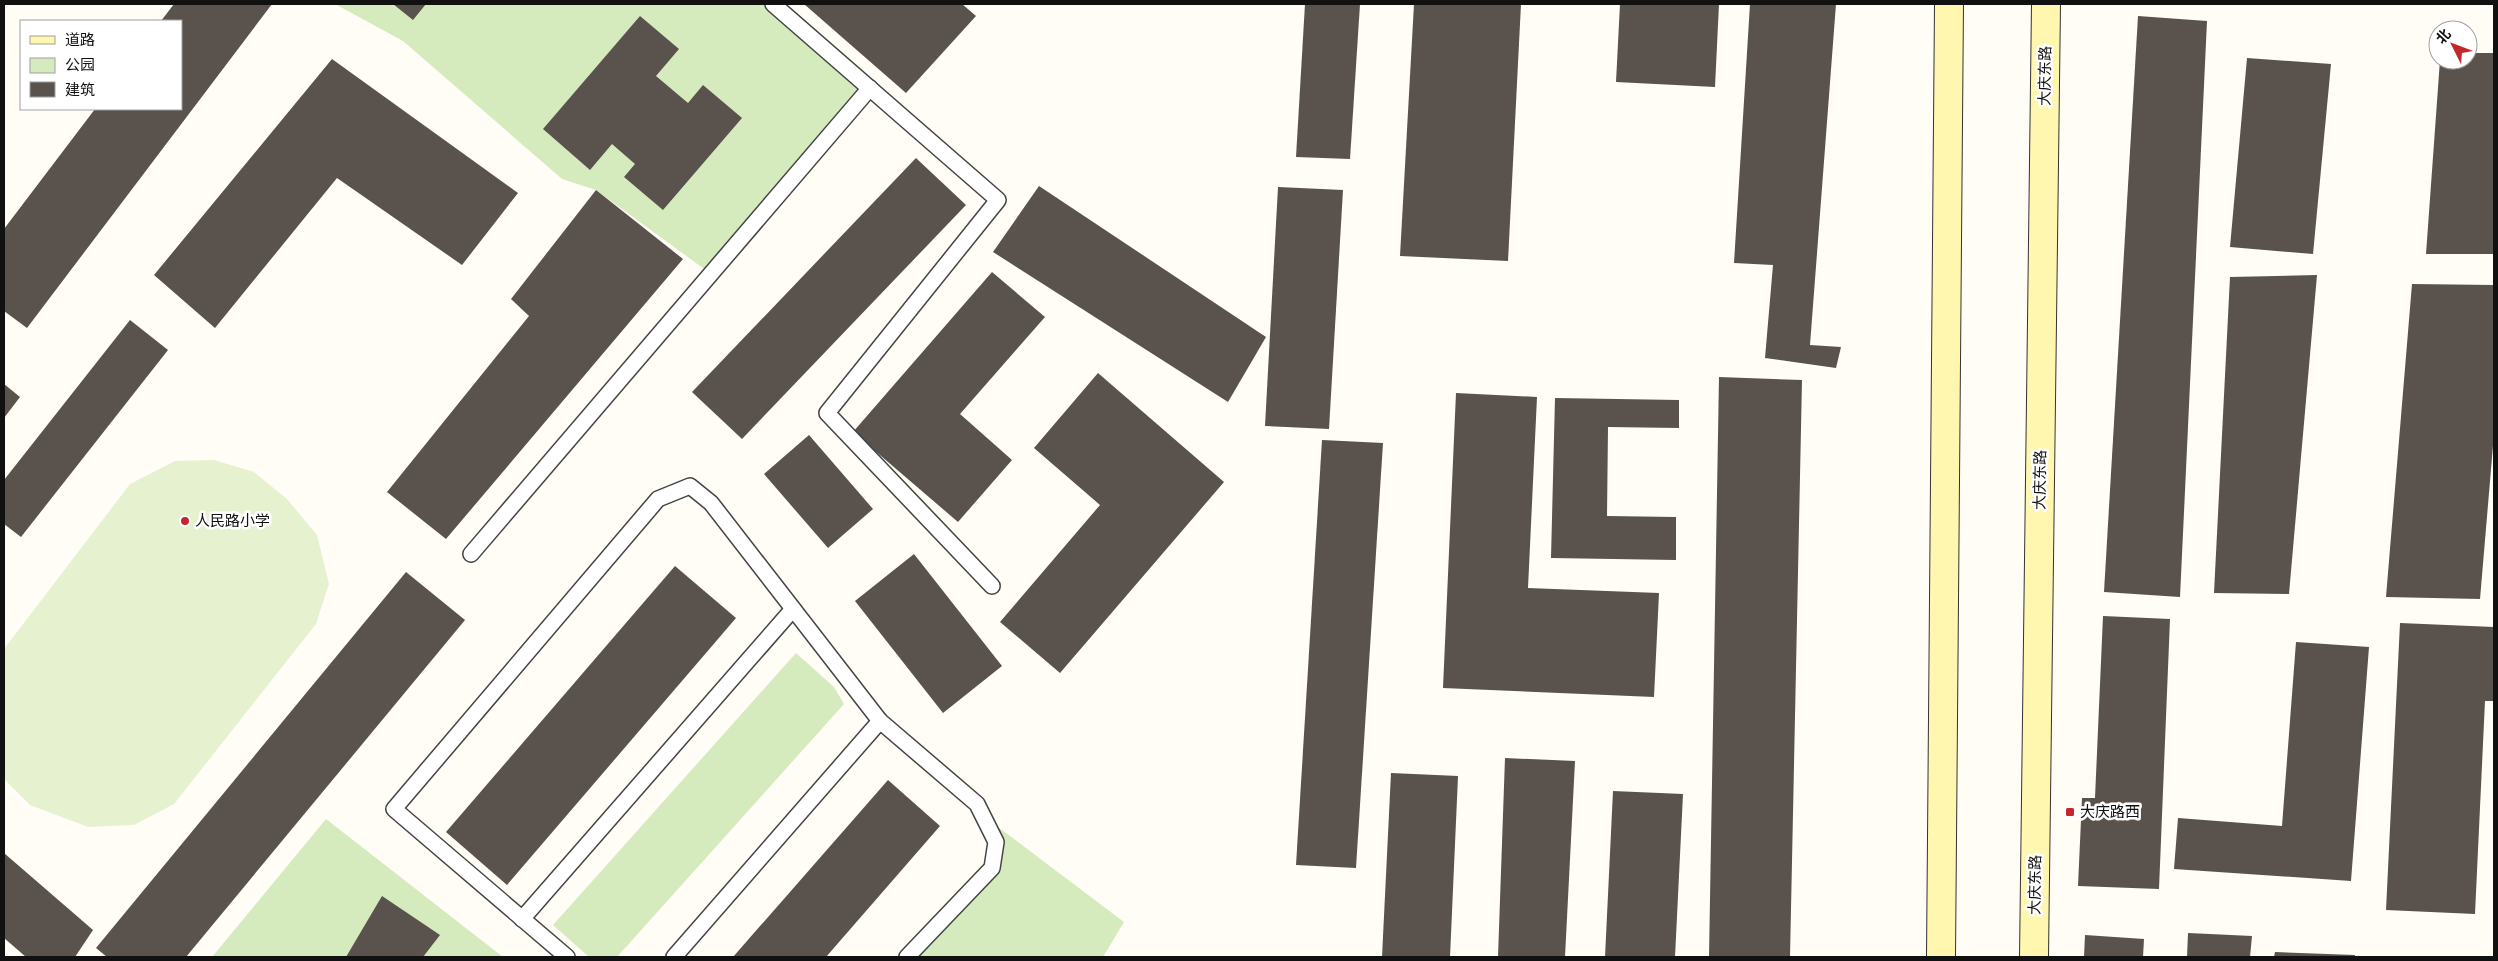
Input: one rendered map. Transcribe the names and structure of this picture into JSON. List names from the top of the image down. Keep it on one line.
{"streets":{"main road":["大庆东路"]},"places":{"other":["人民路小学"],"transit":["大庆路西"]},"legend":["道路","公园","建筑"],"north":"top left"}
